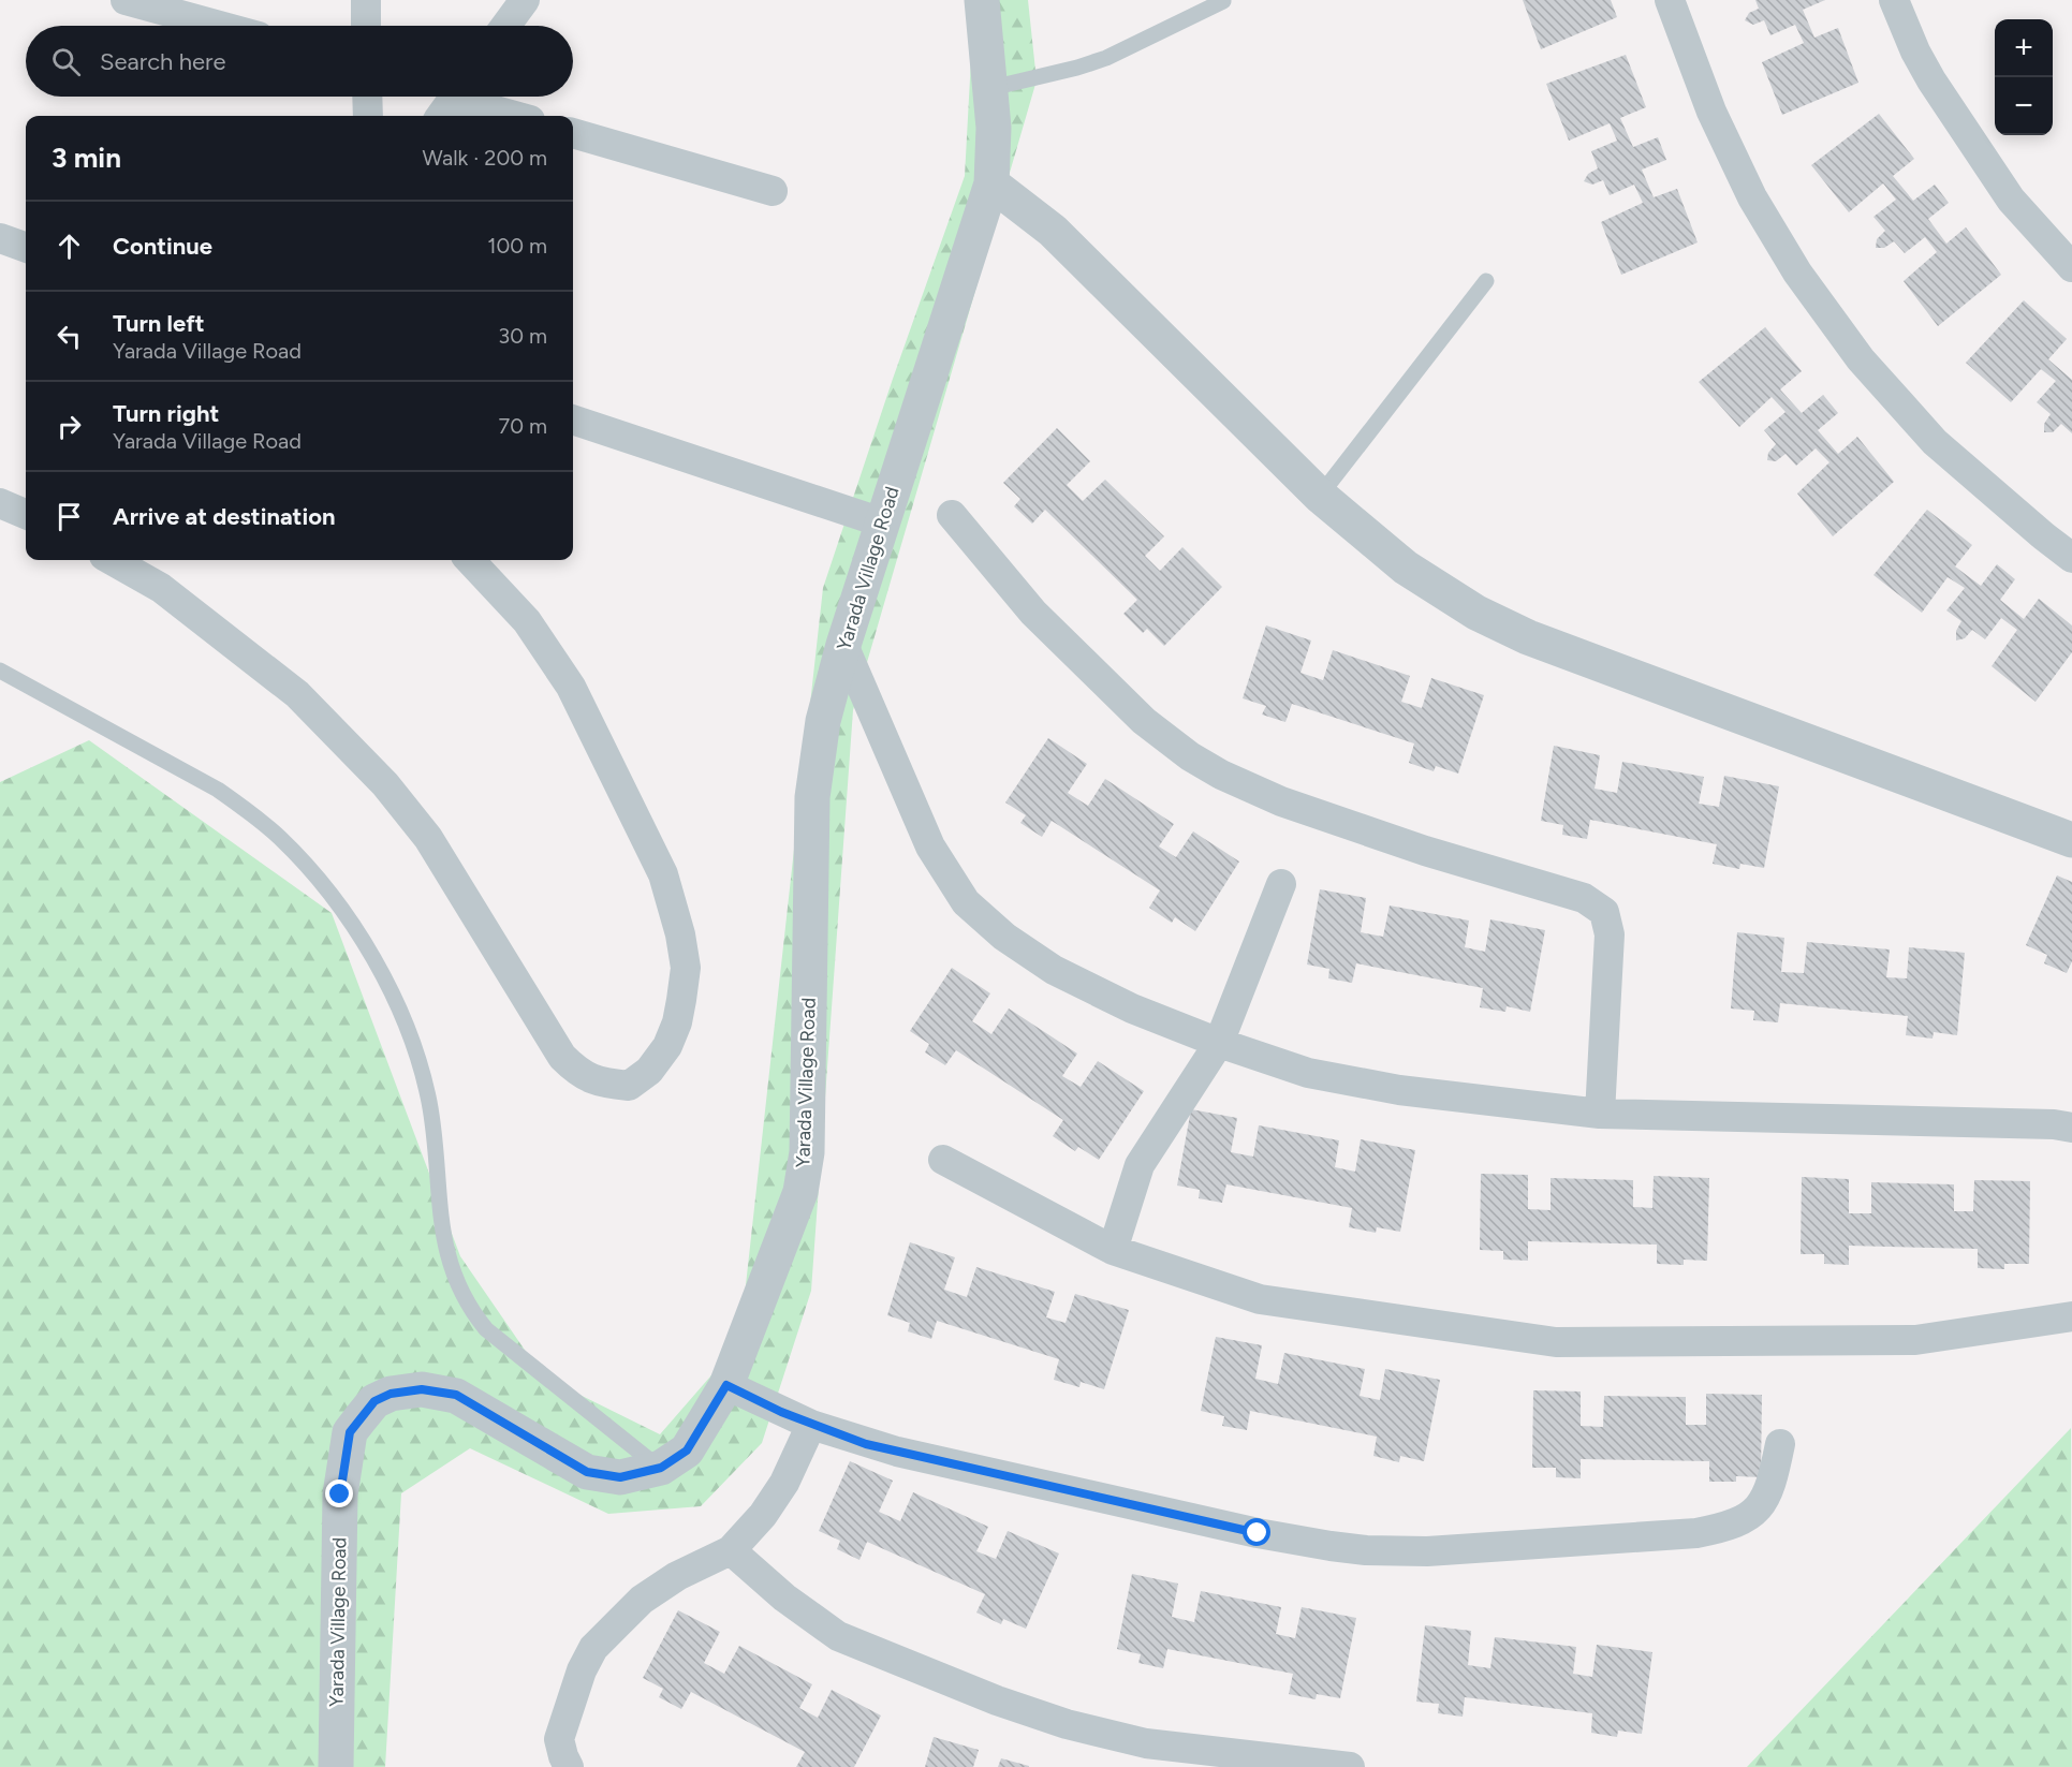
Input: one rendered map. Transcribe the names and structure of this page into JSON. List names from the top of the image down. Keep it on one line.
{"streets":{"street":["Yarada Village Road"]},"page":{"map_buttons":["+","−"],"search":"Search here","heading":["3 min","Walk · 200 m"],"list":[["Continue","100 m"],["Turn left","Yarada Village Road","30 m"],["Turn right","Yarada Village Road","70 m"],"Arrive at destination"]}}
